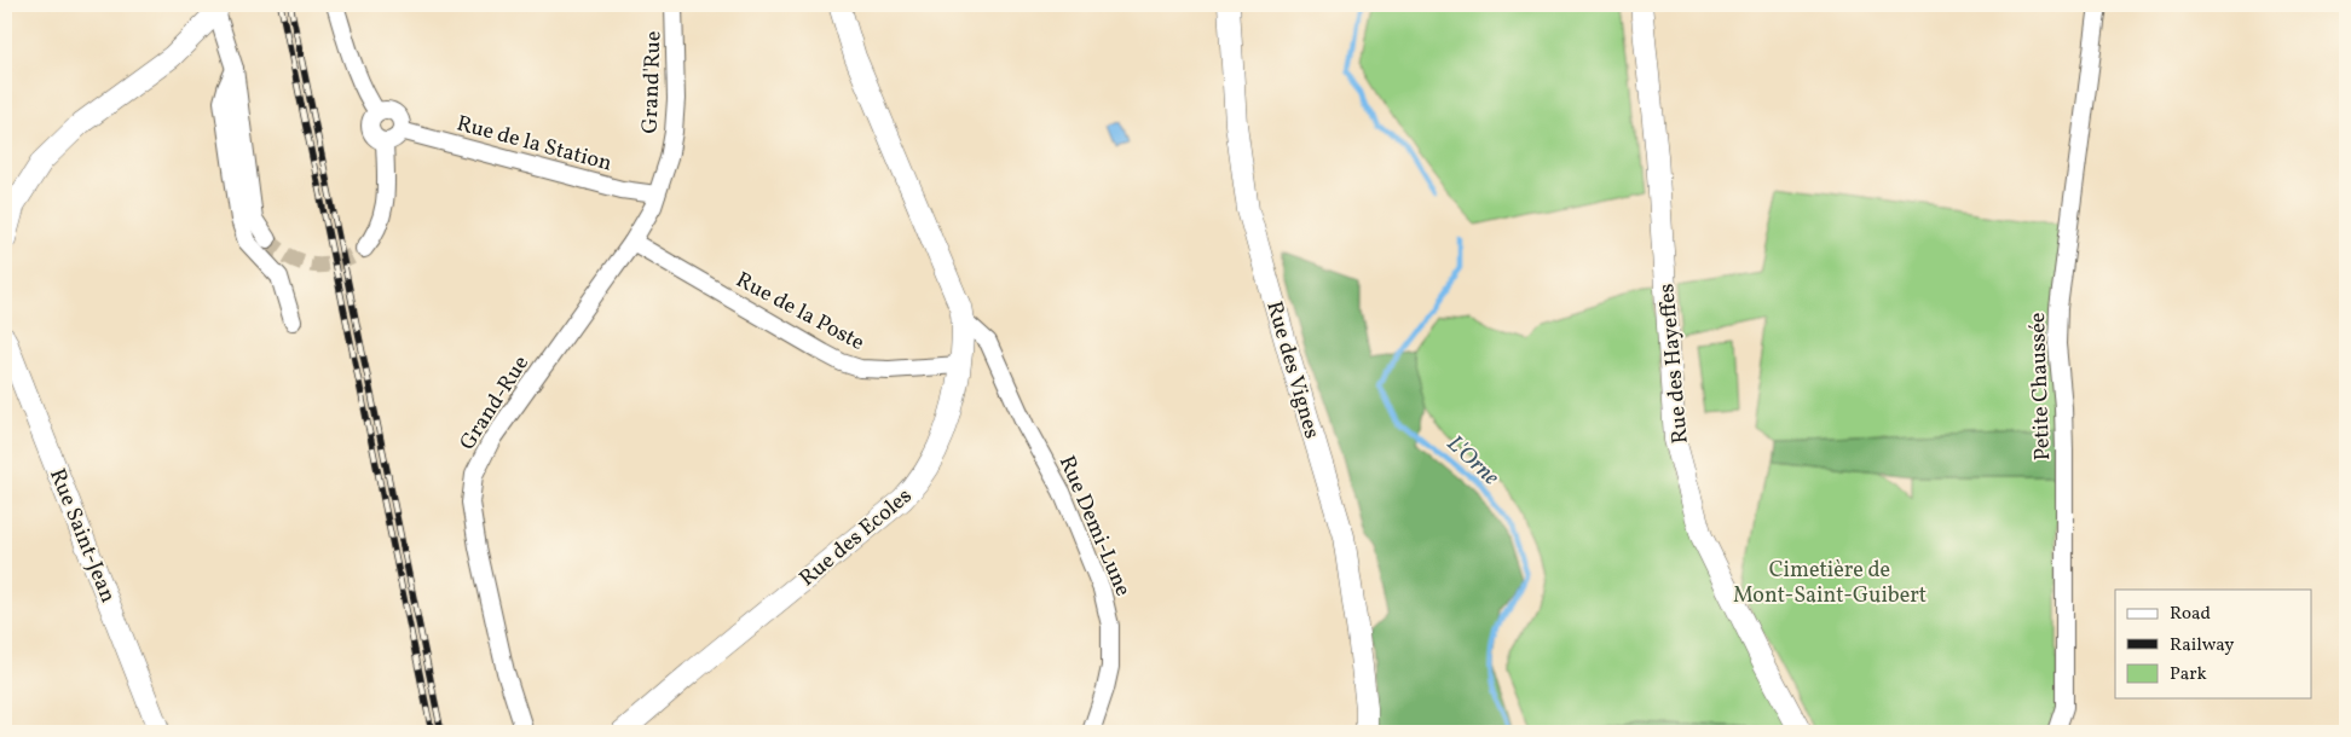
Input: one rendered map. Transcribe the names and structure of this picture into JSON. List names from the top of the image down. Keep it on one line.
{"streets":{"street":["Grand'Rue","Rue de la Station","Rue de la Poste","Rue des Hayeffes","Rue des Vignes","Petite Chaussée","Grand-Rue","Rue Demi-Lune","Rue Saint-Jean","Rue des Ecoles"]},"crossings":[["Grand'Rue","Rue de la Station"],["Grand'Rue","Grand-Rue"],["Rue de la Station","Grand-Rue"],["Rue de la Poste","Grand-Rue"],["Rue de la Poste","Rue des Ecoles"],["Rue Demi-Lune","Rue des Ecoles"]],"water":["L'Orne"],"parks":["Cimetière de Mont-Saint-Guibert"],"legend":["Road","Railway","Park"]}
